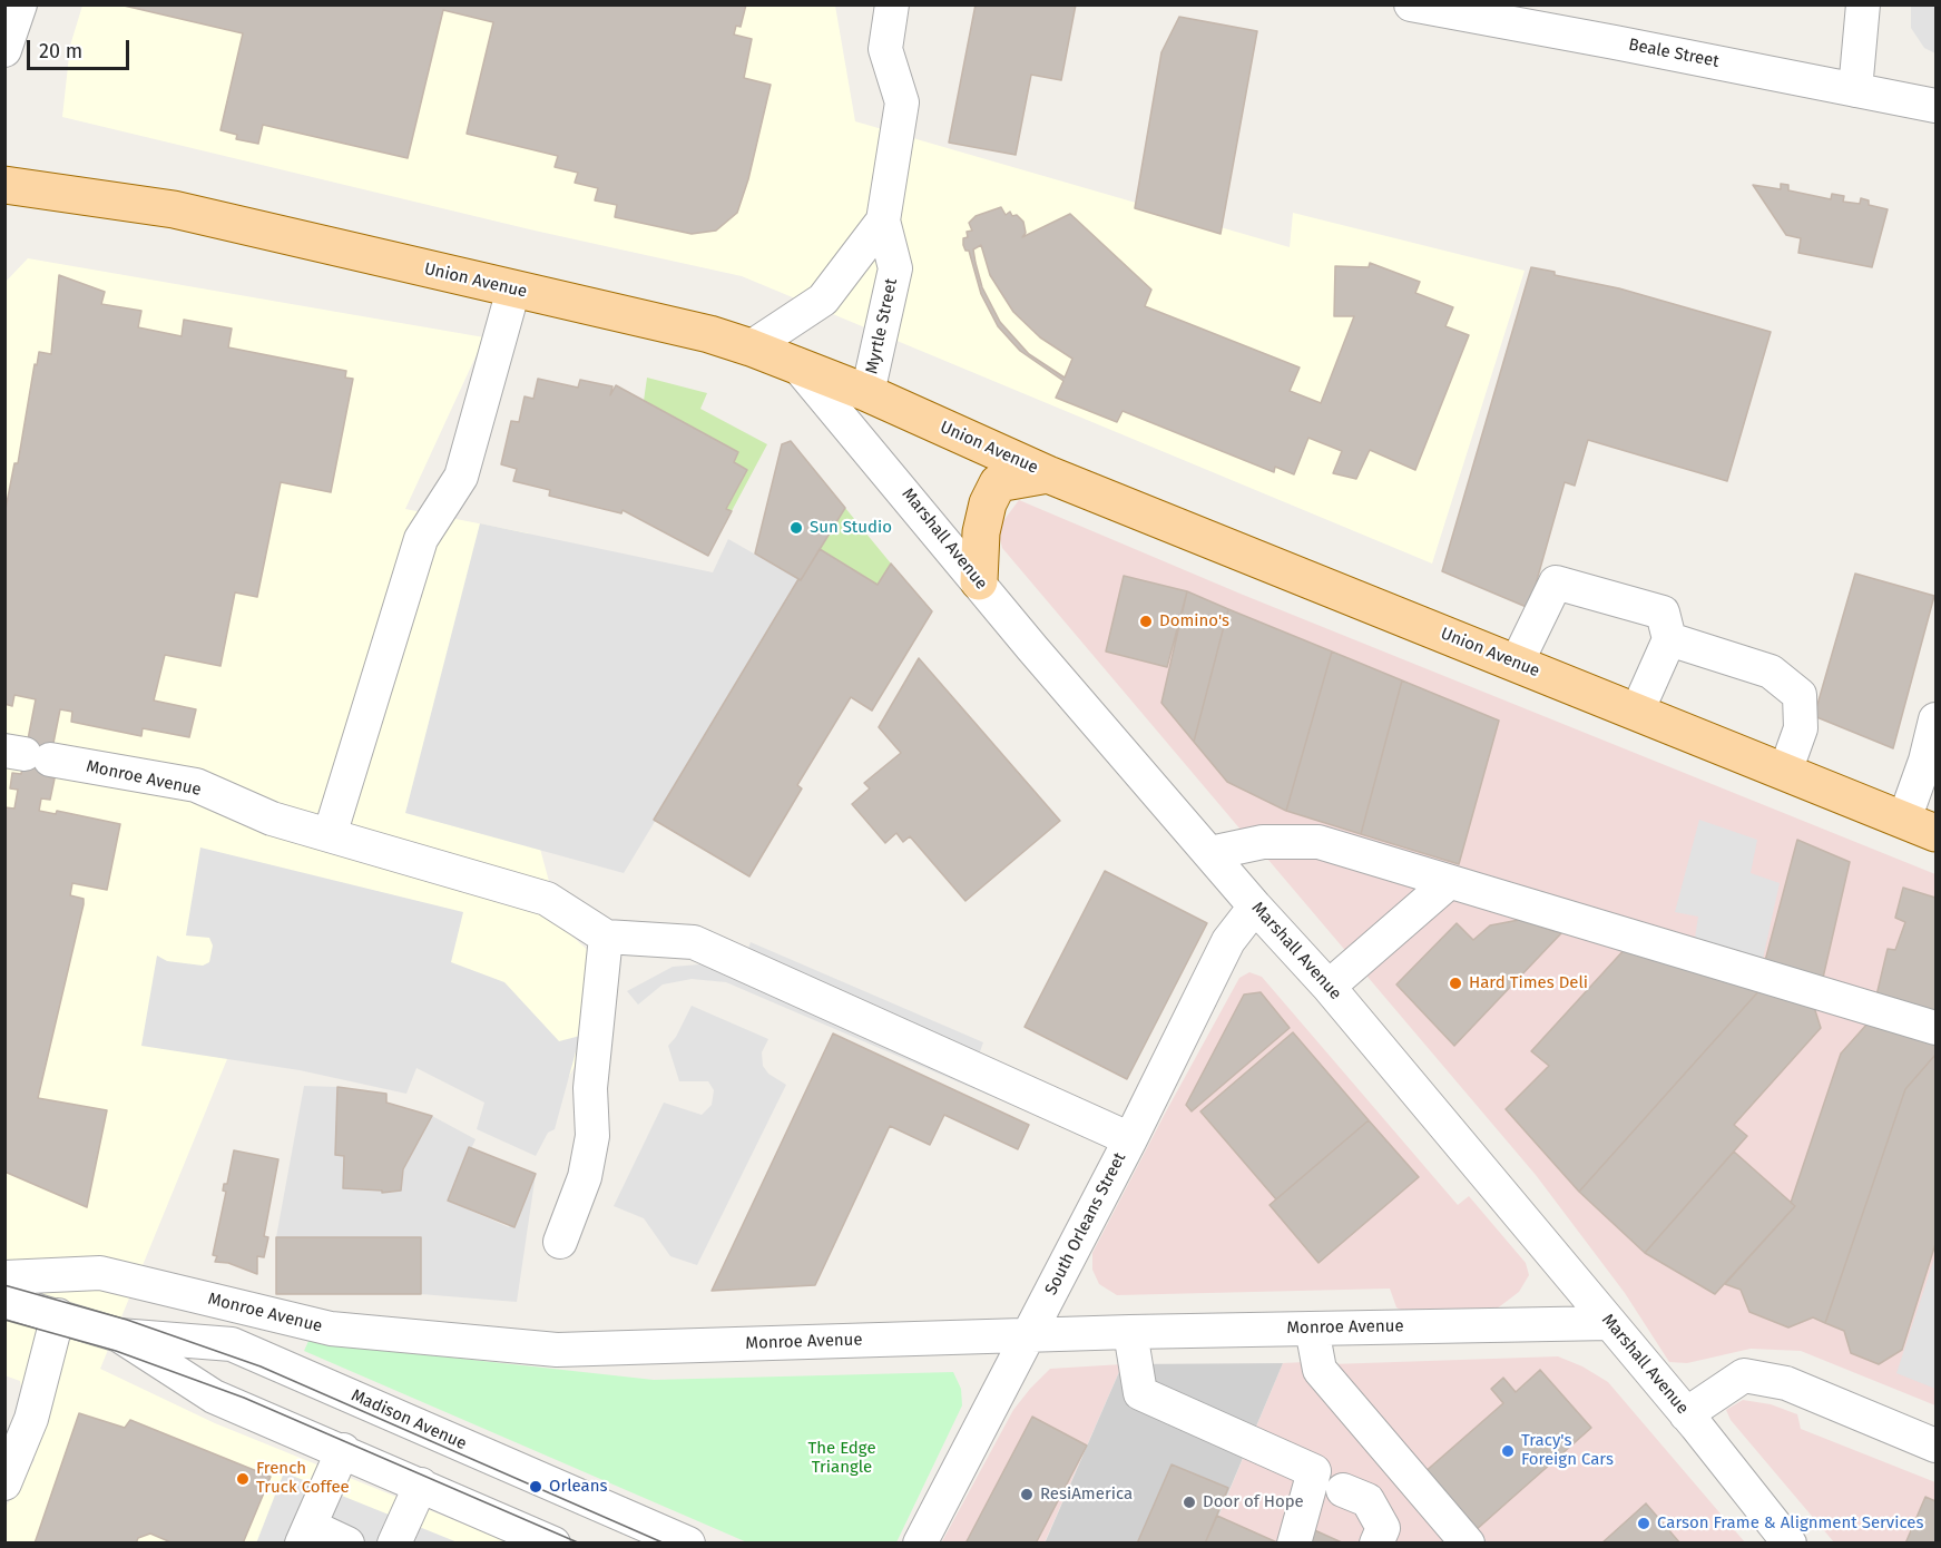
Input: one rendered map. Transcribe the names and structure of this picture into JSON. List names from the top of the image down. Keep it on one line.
{"streets":{"main road":["Union Avenue"],"street":["Beale Street","Myrtle Street","Marshall Avenue","Monroe Avenue","South Orleans Street","Madison Avenue"]},"crossings":[["Union Avenue","Myrtle Street"],["Union Avenue","Marshall Avenue"],["Marshall Avenue","Monroe Avenue"],["Marshall Avenue","South Orleans Street"],["Monroe Avenue","South Orleans Street"]],"parks":["The Edge Triangle"],"places":["Sun Studio","Domino's","Hard Times Deli","Tracy's Foreign Cars","French Truck Coffee","Orleans","ResiAmerica","Door of Hope","Carson Frame & Alignment Services"],"scale_bar":"20 m"}
